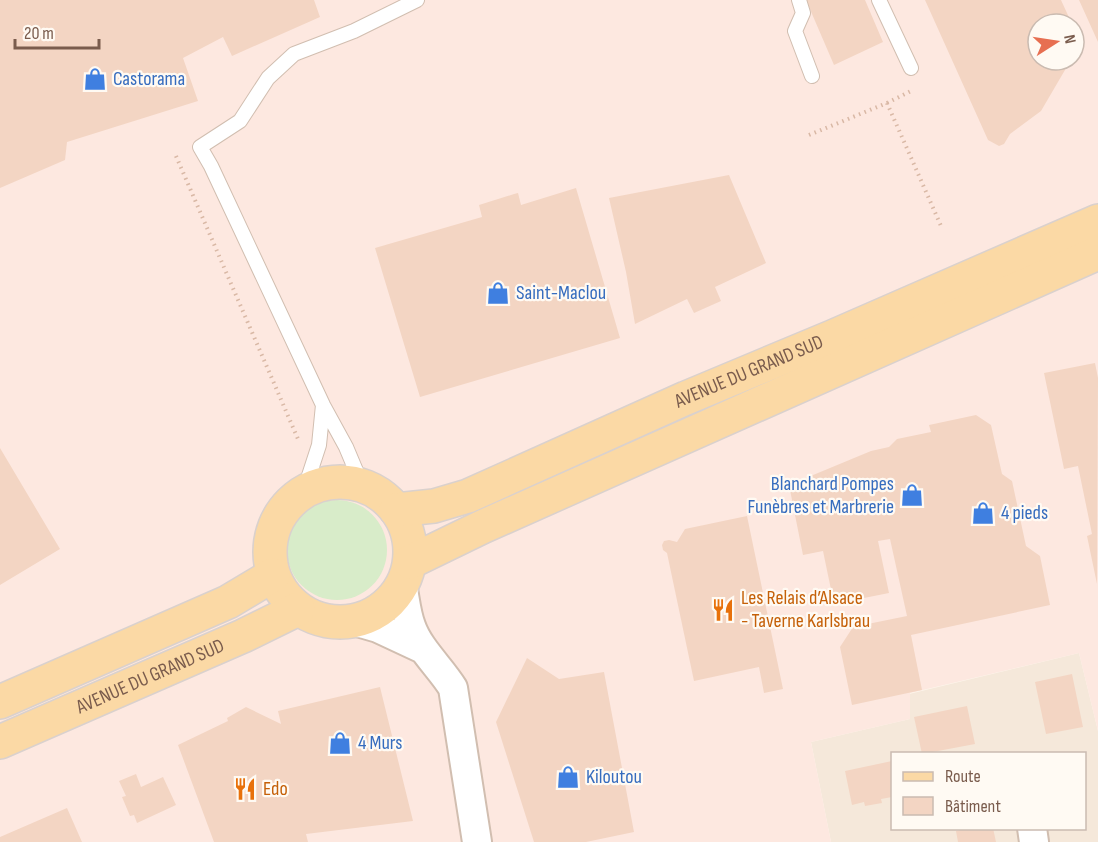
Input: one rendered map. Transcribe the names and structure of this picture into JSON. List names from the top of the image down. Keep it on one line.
{"streets":{"main road":["AVENUE DU GRAND SUD"]},"places":{"shop":["Castorama","Saint-Maclou","Blanchard Pompes Funèbres et Marbrerie","4 pieds","4 Murs","Kiloutou"],"restaurant":["Les Relais d’Alsace - Taverne Karlsbrau","Edo"]},"legend":["Route","Bâtiment"],"scale_bar":"20 m","north":"right"}
